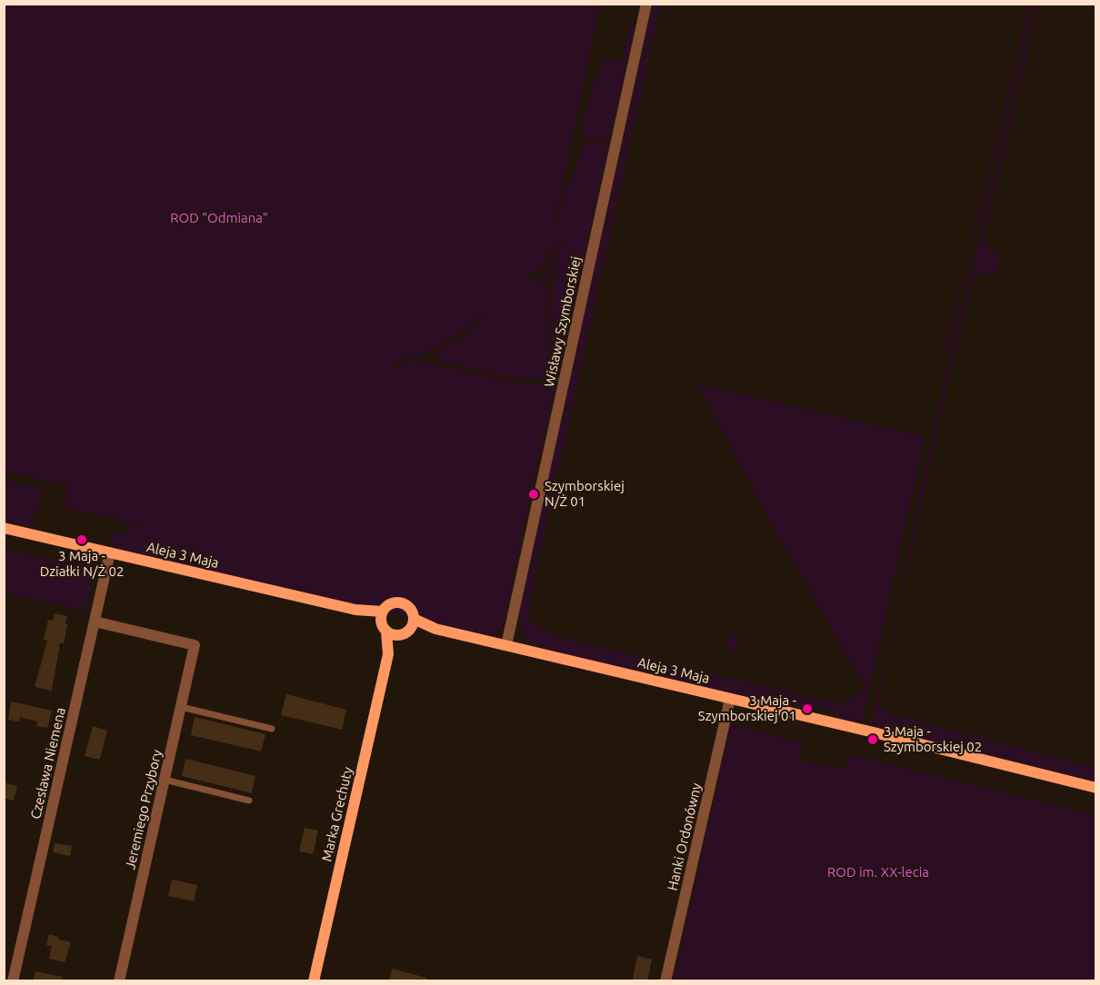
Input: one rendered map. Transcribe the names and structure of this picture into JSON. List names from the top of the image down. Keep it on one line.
{"streets":{"street":["Wisławy Szymborskiej","Aleja 3 Maja","Czesława Niemena","Jeremiego Przybory","Marka Grechuty","Hanki Ordonówny"]},"crossings":[["Wisławy Szymborskiej","Aleja 3 Maja"],["Aleja 3 Maja","Czesława Niemena"],["Aleja 3 Maja","Marka Grechuty"],["Aleja 3 Maja","Hanki Ordonówny"],["Czesława Niemena","Jeremiego Przybory"]],"parks":["ROD \"Odmiana\"","ROD im. XX-lecia"],"places":["Szymborskiej N/Ż 01","3 Maja - Działki N/Ż 02","3 Maja - Szymborskiej 01","3 Maja - Szymborskiej 02"]}
